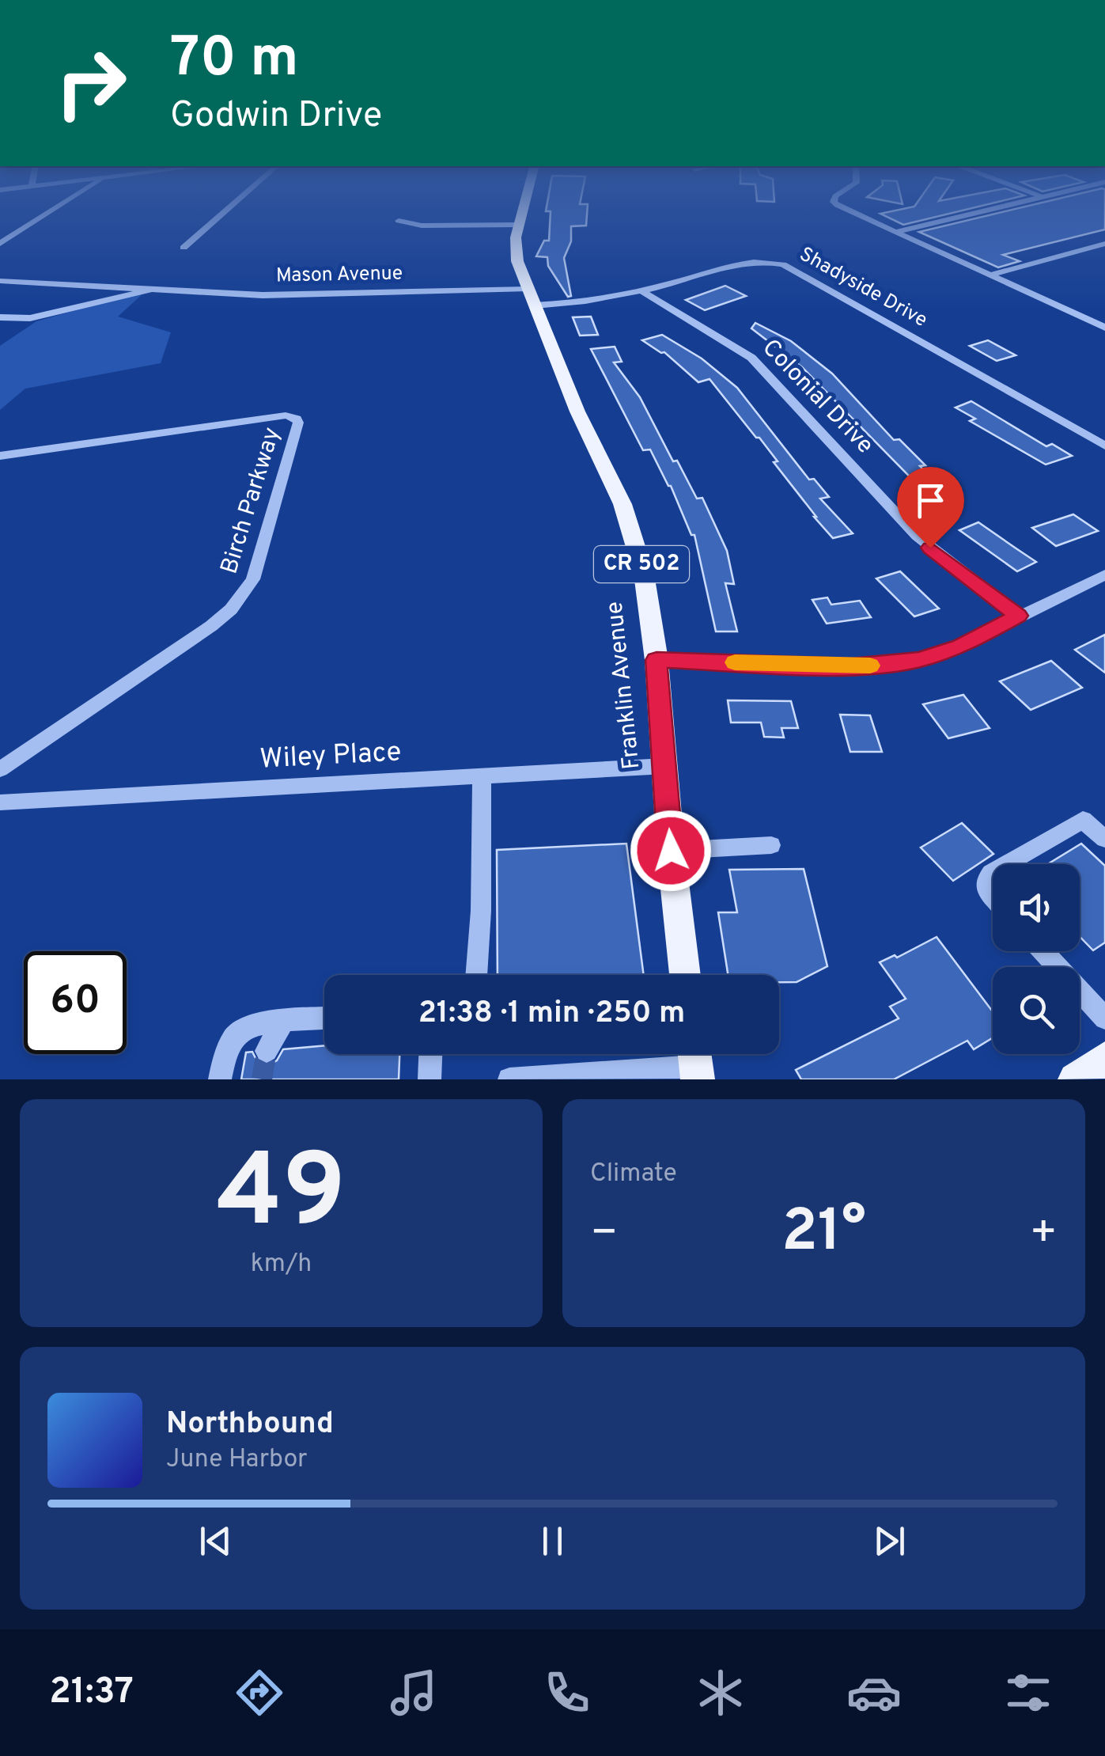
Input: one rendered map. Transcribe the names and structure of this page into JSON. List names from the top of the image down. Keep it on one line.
{"streets":{"main road":["CR 502","Franklin Avenue"],"street":["Mason Avenue","Shadyside Drive","Colonial Drive","Birch Parkway","Wiley Place"]},"crossings":[["Mason Avenue","Shadyside Drive"],["Mason Avenue","Franklin Avenue"],["Shadyside Drive","Colonial Drive"],["Shadyside Drive","Franklin Avenue"],["Franklin Avenue","Wiley Place"]],"page":{"turn":["70 m","Godwin Drive"],"limit":"60","trip":"21:38 · 1 min · 250 m","tile":[["49","km/h"],"Climate"],"heat":["−","21°","+"],"song":["Northbound","June Harbor"],"tabs":"21:37"}}
